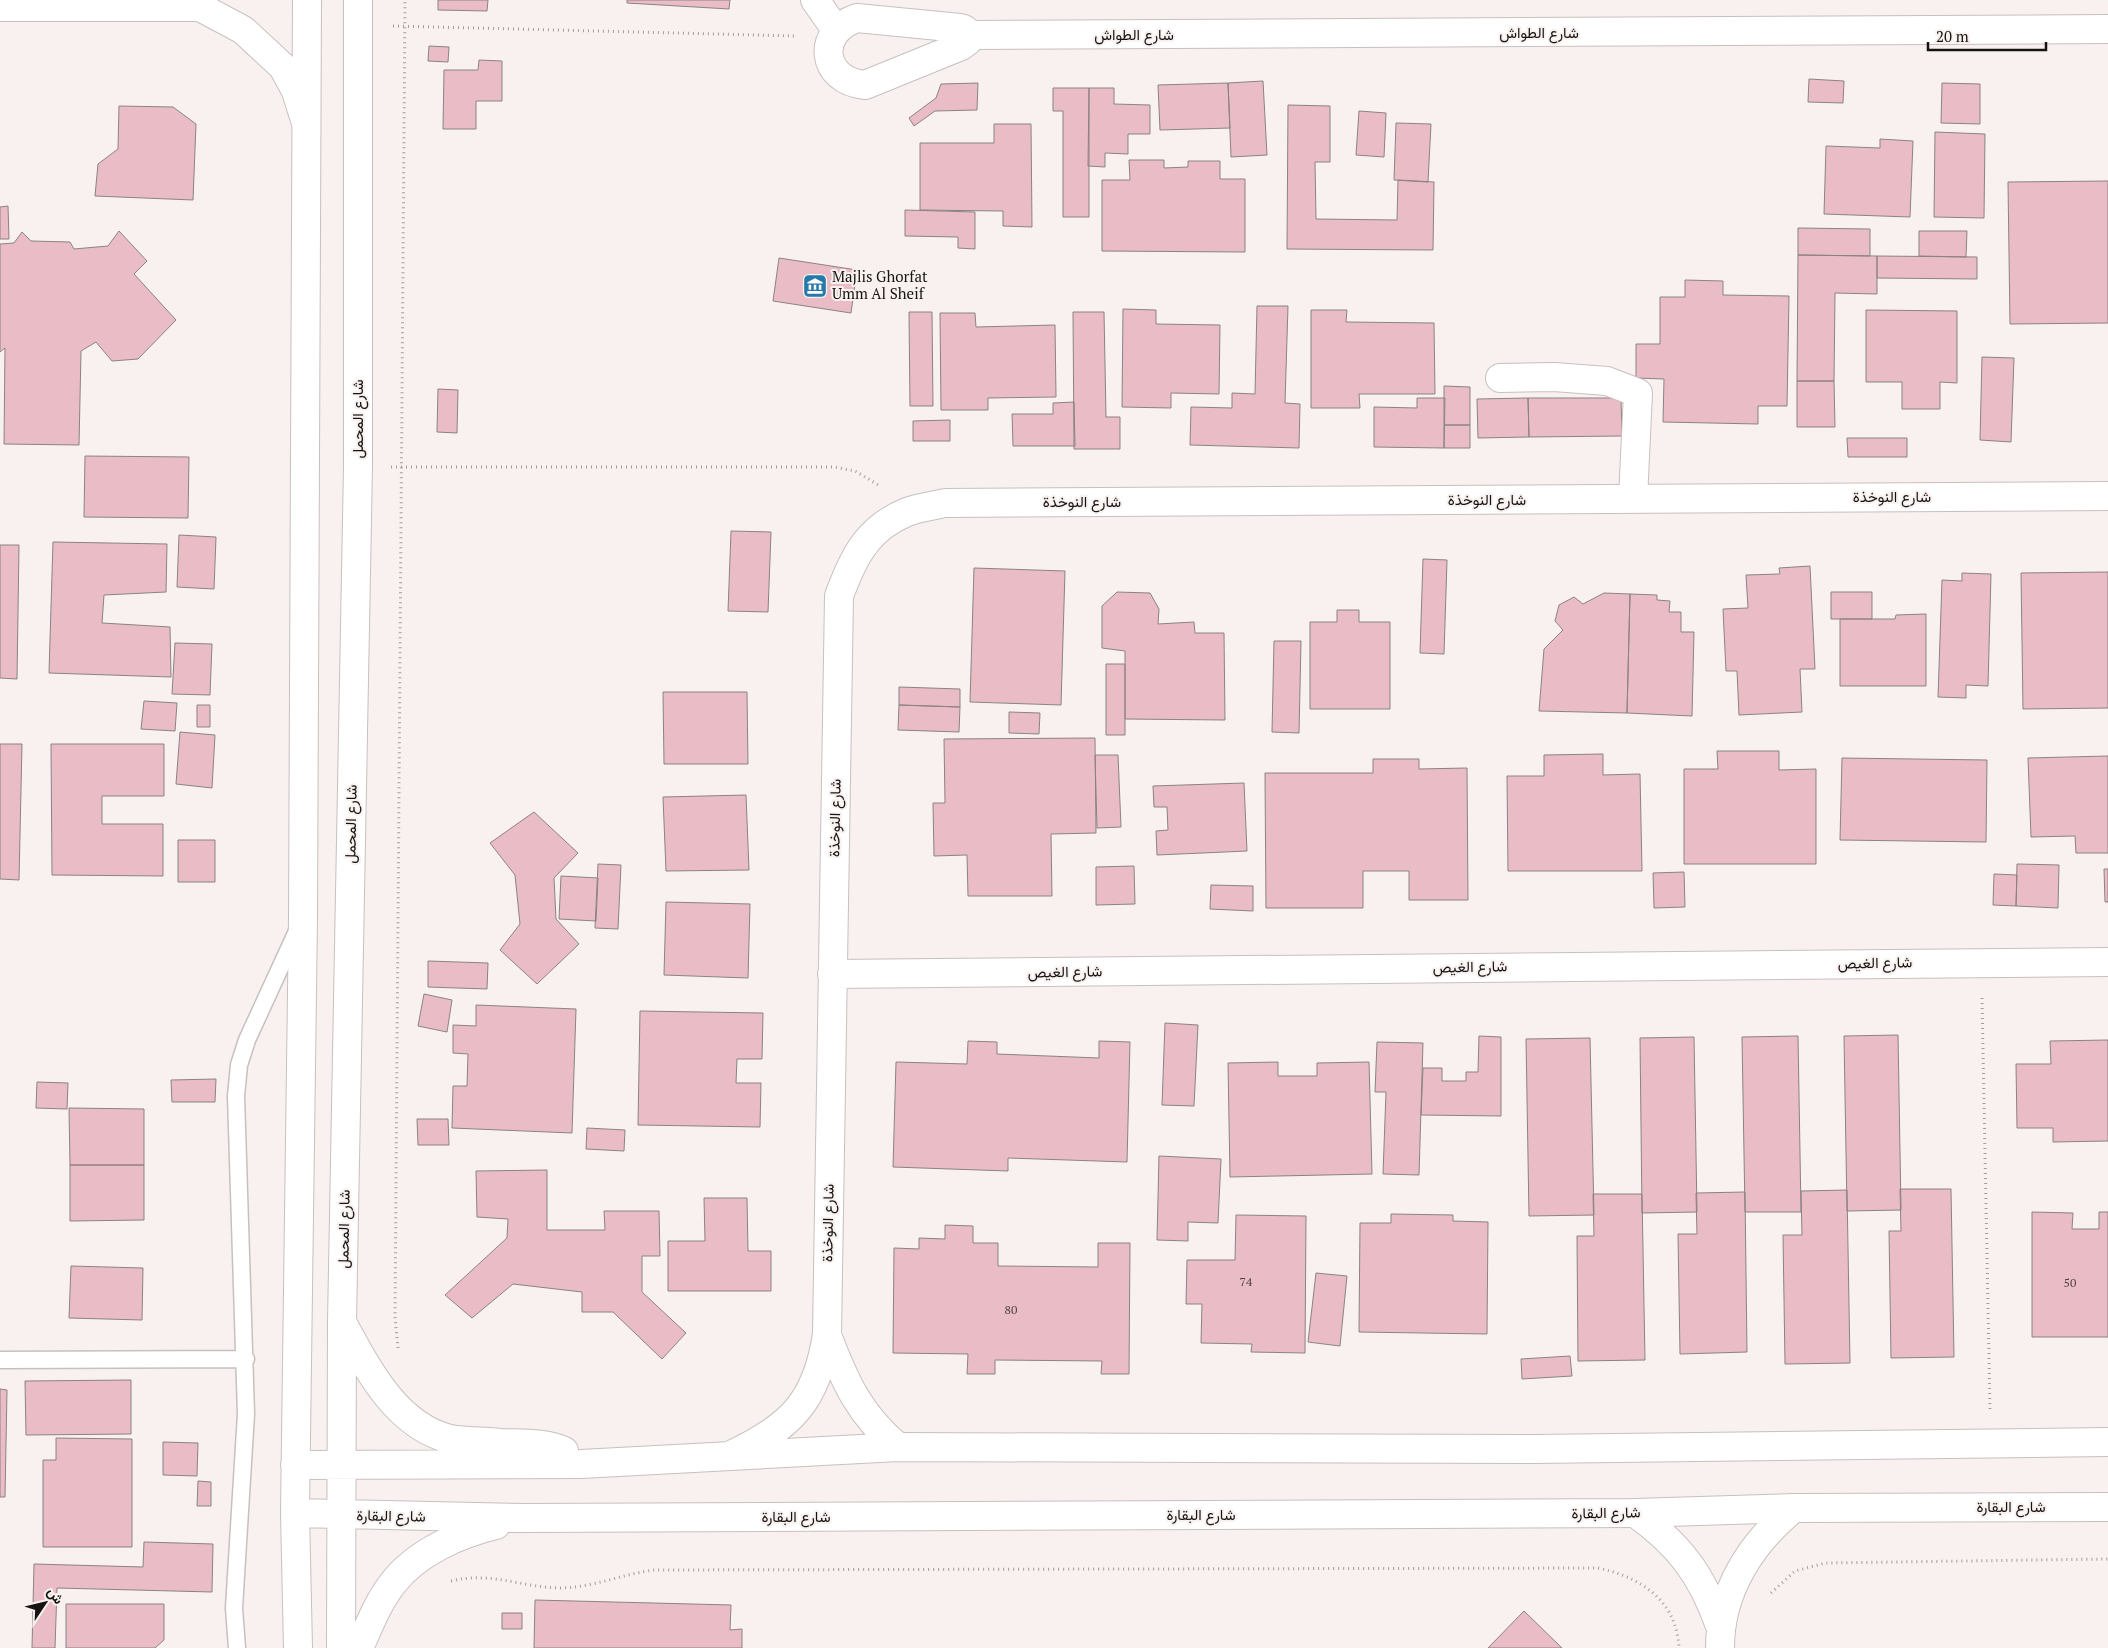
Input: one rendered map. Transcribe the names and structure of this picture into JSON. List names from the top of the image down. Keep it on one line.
{"streets":{"street":["شارع الطواش","شارع المحمل","شارع النوخذة","شارع الغيص","شارع البقارة"]},"crossings":[["شارع المحمل","شارع البقارة"],["شارع النوخذة","شارع الغيص"]],"places":{"museum":["Majlis Ghorfat Umm Al Sheif"]},"house_numbers":["74","50","80"],"scale_bar":"20 m","north":"top right"}
